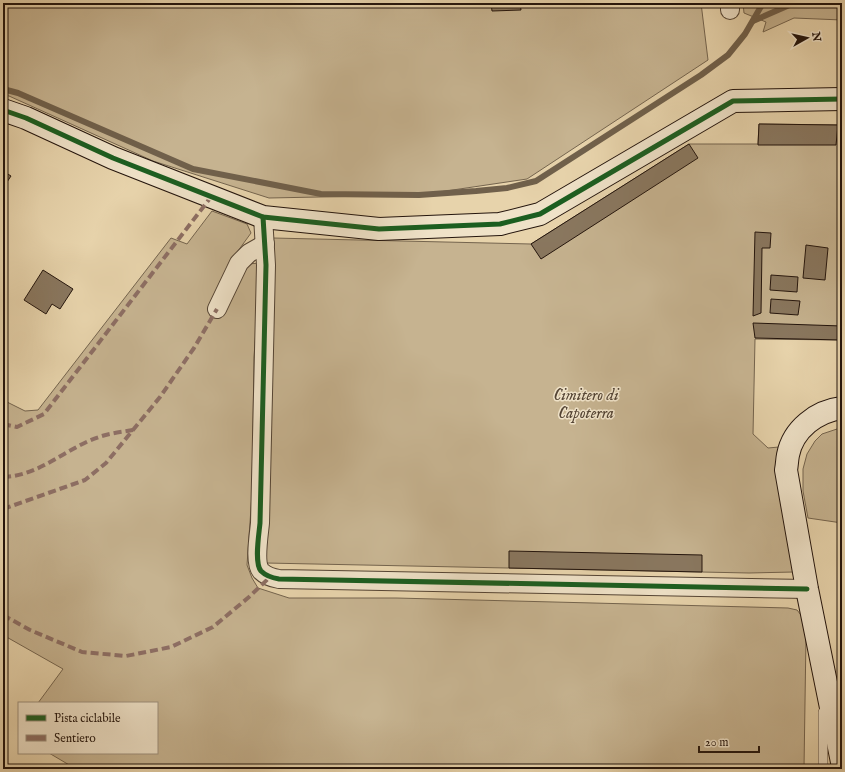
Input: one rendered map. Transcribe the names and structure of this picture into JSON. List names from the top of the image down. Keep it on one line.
{"parks":["Cimitero di Capoterra"],"legend":["Pista ciclabile","Sentiero"],"scale_bar":"20 m","north":"right"}
